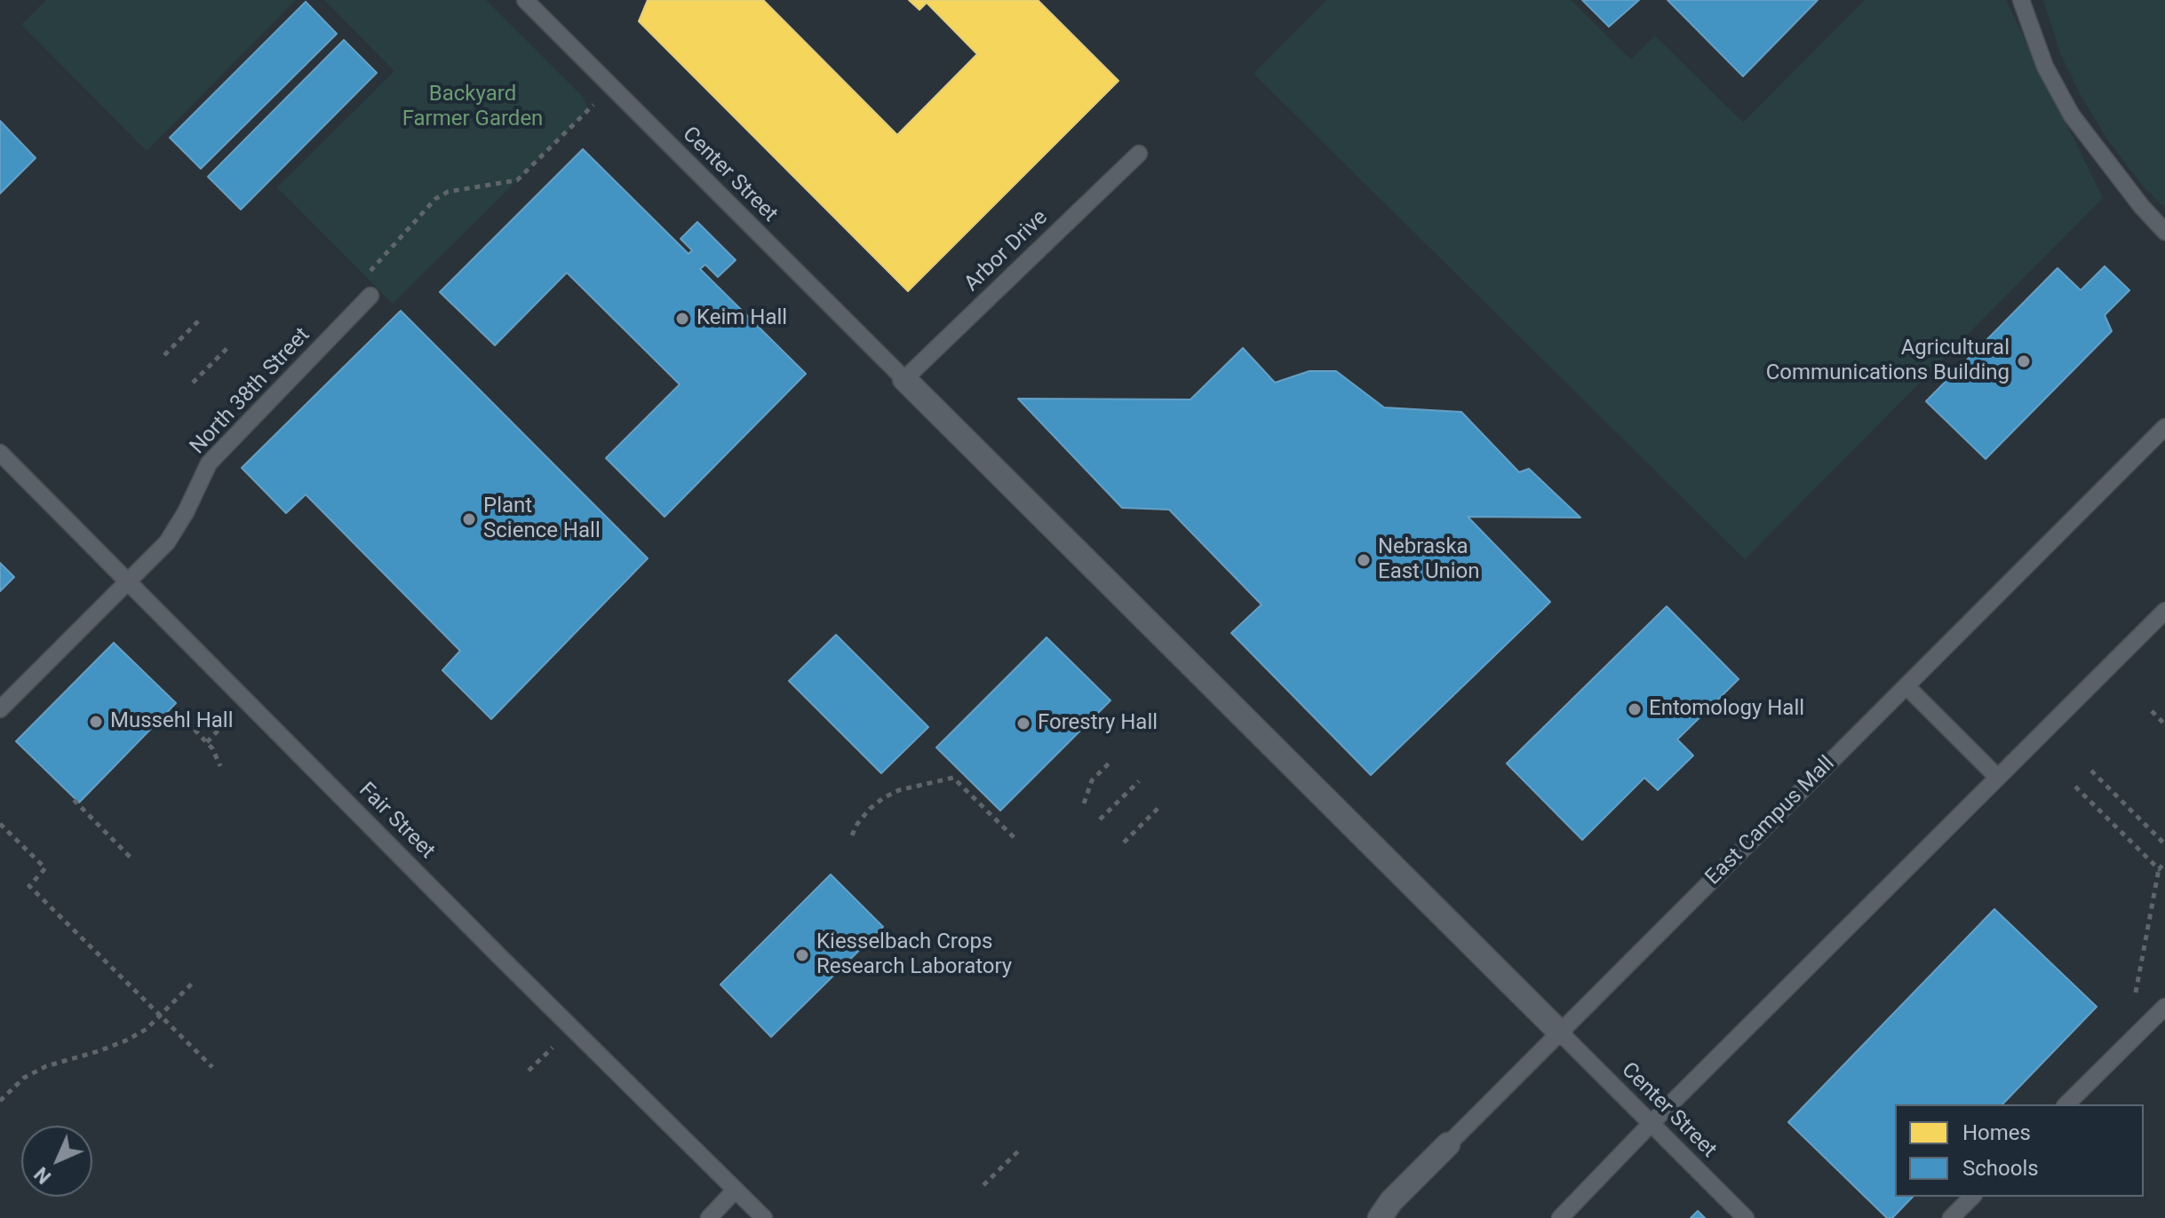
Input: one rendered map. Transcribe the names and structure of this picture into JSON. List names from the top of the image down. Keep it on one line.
{"streets":{"street":["East Campus Mall"],"lane":["Center Street","Arbor Drive","North 38th Street","Fair Street"]},"crossings":[["Center Street","Arbor Drive"],["Center Street","East Campus Mall"],["North 38th Street","Fair Street"]],"parks":["Backyard Farmer Garden"],"places":["Keim Hall","Agricultural Communications Building","Plant Science Hall","Nebraska East Union","Entomology Hall","Mussehl Hall","Forestry Hall","Kiesselbach Crops Research Laboratory"],"legend":["Homes","Schools"],"north":"bottom left"}
